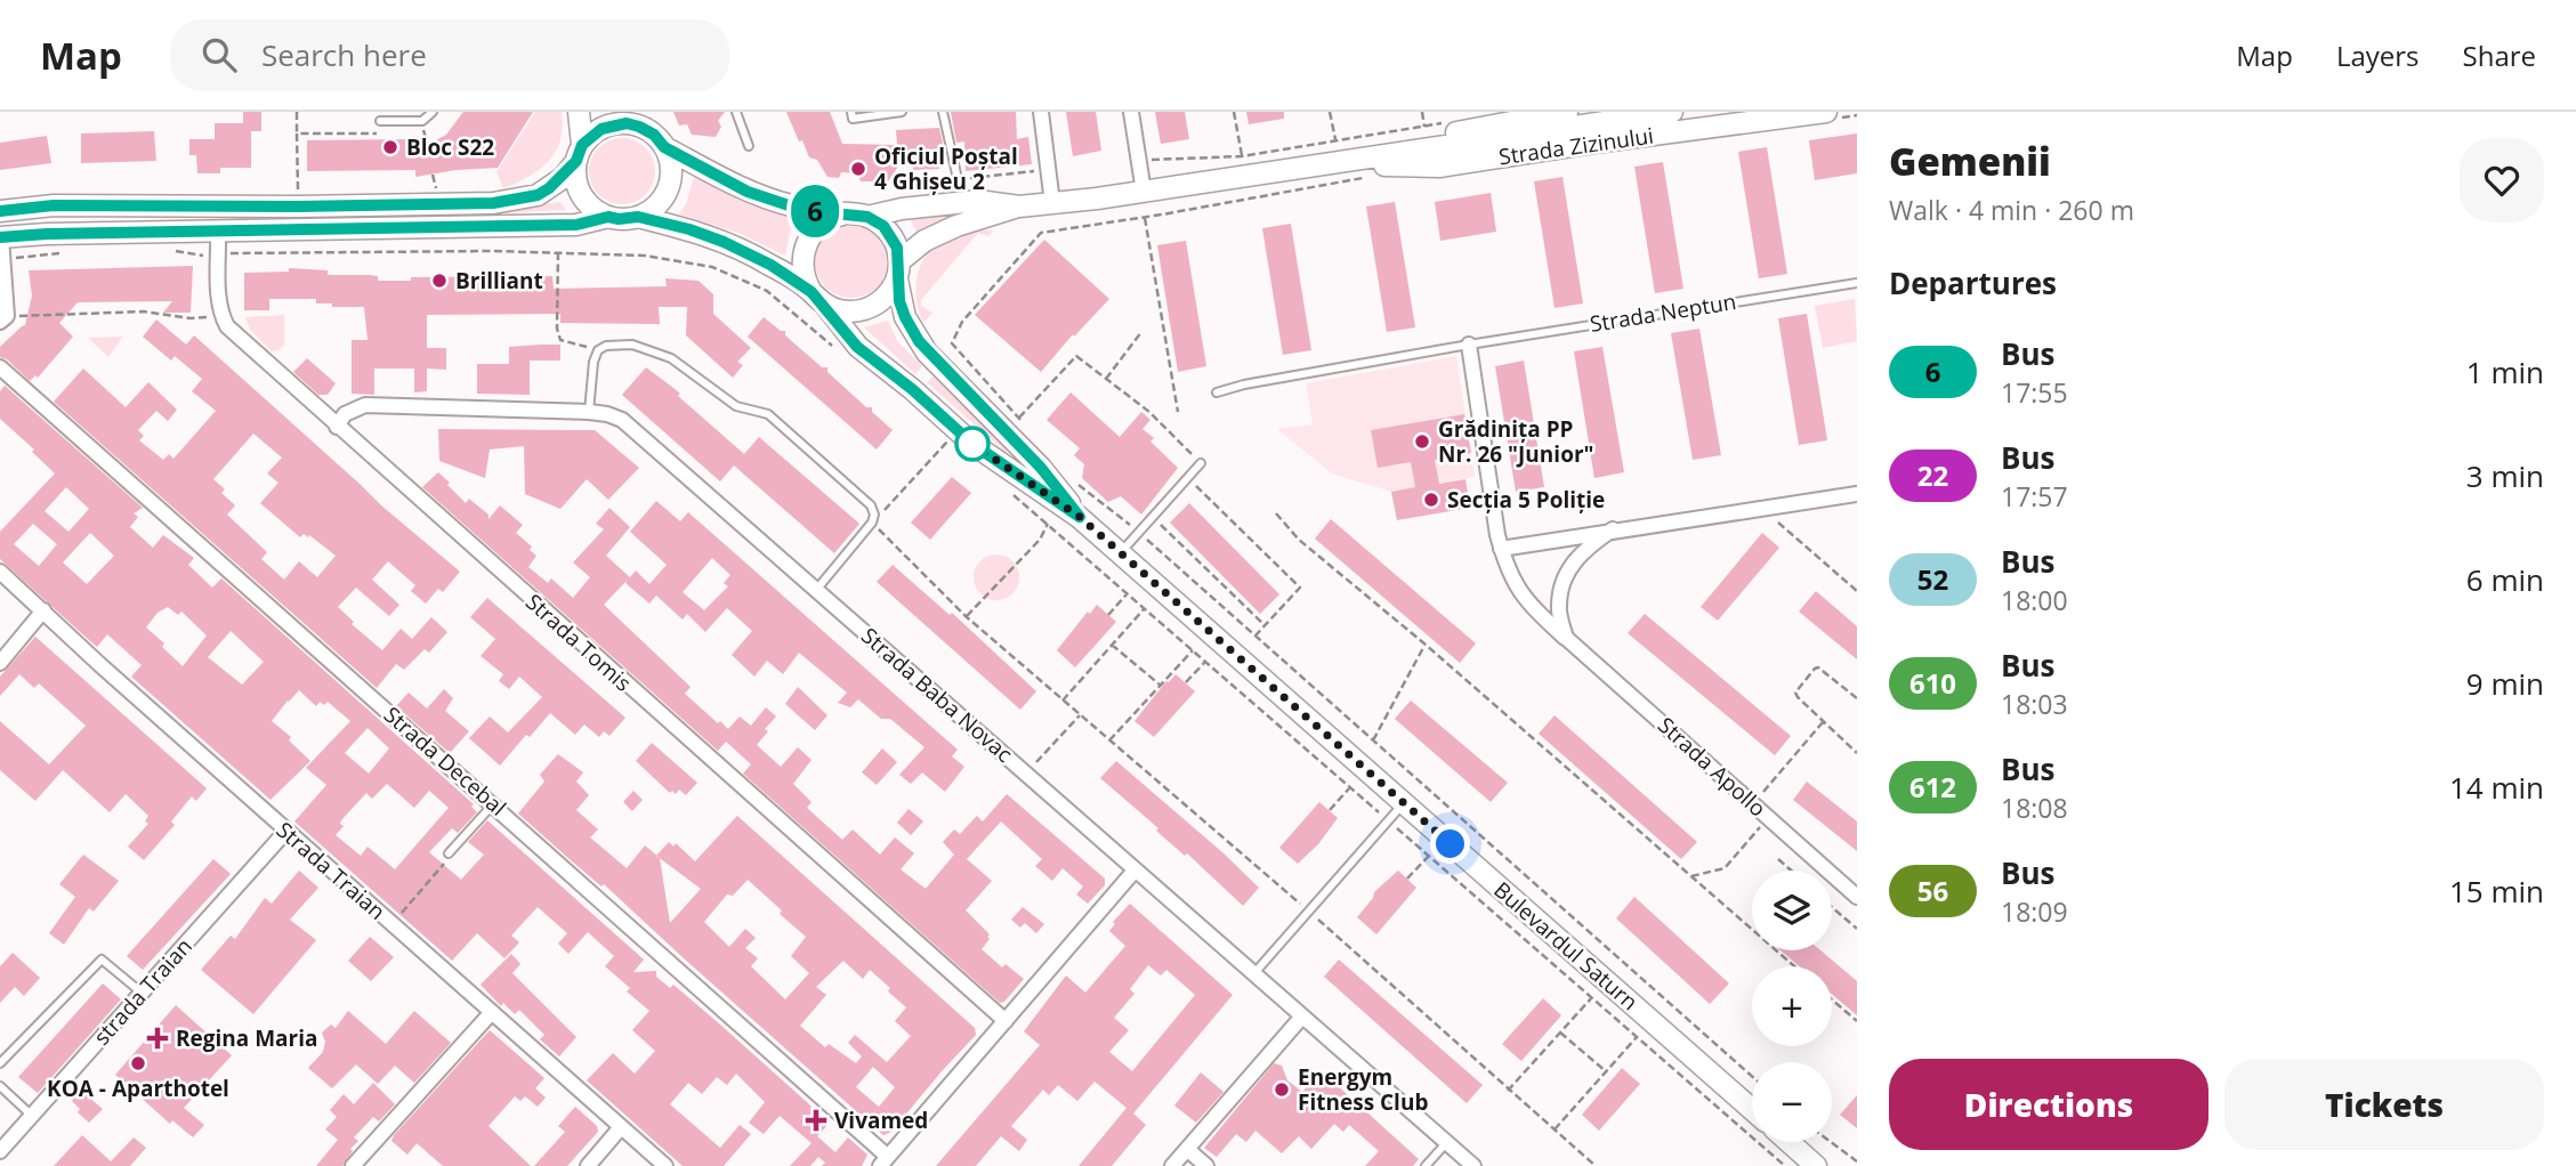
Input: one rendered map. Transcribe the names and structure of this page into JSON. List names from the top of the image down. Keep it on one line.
{"streets":{"main road":["Strada Zizinului","Bulevardul Saturn"],"street":["Strada Tomis","Strada Baba Novac","Strada Decebal","Strada Apollo","Strada Traian","strada Traian"],"lane":["Strada Neptun"]},"crossings":[["Strada Zizinului","Bulevardul Saturn"],["Strada Tomis","Strada Baba Novac"],["Strada Traian","strada Traian"]],"places":{"other":["Bloc S22","Oficiul Poștal 4 Ghișeu 2","Brilliant","Grădinița PP Nr. 26 \"Junior\"","Secția 5 Poliție","KOA - Aparthotel","Energym Fitness Club"],"health":["Regina Maria","Vivamed"]},"lines":["bus line 6"],"page":{"header":"Map","search":"Search here","nav":["Map","Layers","Share"],"on_map":"6","heading":[["Gemenii","Walk · 4 min · 260 m"],"Departures"],"list":[{"mark":"6","name":"Bus","note":"17:55","value":"1 min"},{"mark":"22","name":"Bus","note":"17:57","value":"3 min"},{"mark":"52","name":"Bus","note":"18:00","value":"6 min"},{"mark":"610","name":"Bus","note":"18:03","value":"9 min"},{"mark":"612","name":"Bus","note":"18:08","value":"14 min"},{"mark":"56","name":"Bus","note":"18:09","value":"15 min"}],"map_buttons":["+","−"],"buttons":["Directions","Tickets"]}}
